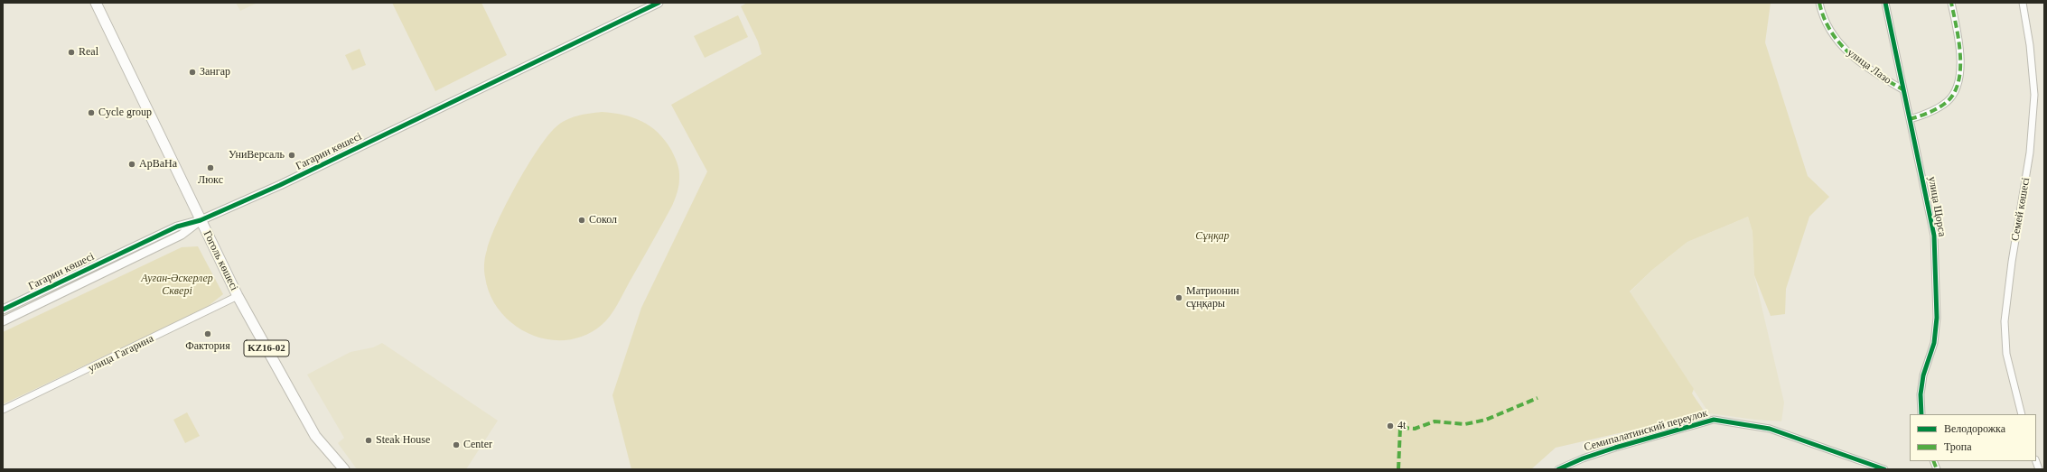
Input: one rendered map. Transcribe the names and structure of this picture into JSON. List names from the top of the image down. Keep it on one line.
{"streets":{"main road":["Гоголь көшесі","KZ16-02"],"street":["улица Лазо","Гагарин көшесі","улица Щорса","Семей көшесі","улица Гагарина","Семипалатинский переулок"]},"crossings":[["улица Лазо","улица Щорса"],["Гагарин көшесі","Гоголь көшесі"],["Гоголь көшесі","улица Гагарина"]],"parks":["Сұңқар","Ауған-Әскерлер Сквері"],"places":["Real","Зангар","Cycle group","УниВерсаль","АрВаНа","Люкс","Сокол","Матрионин сұңқары","Фактория","4t","Steak House","Center"],"legend":["Велодорожка","Тропа"]}
